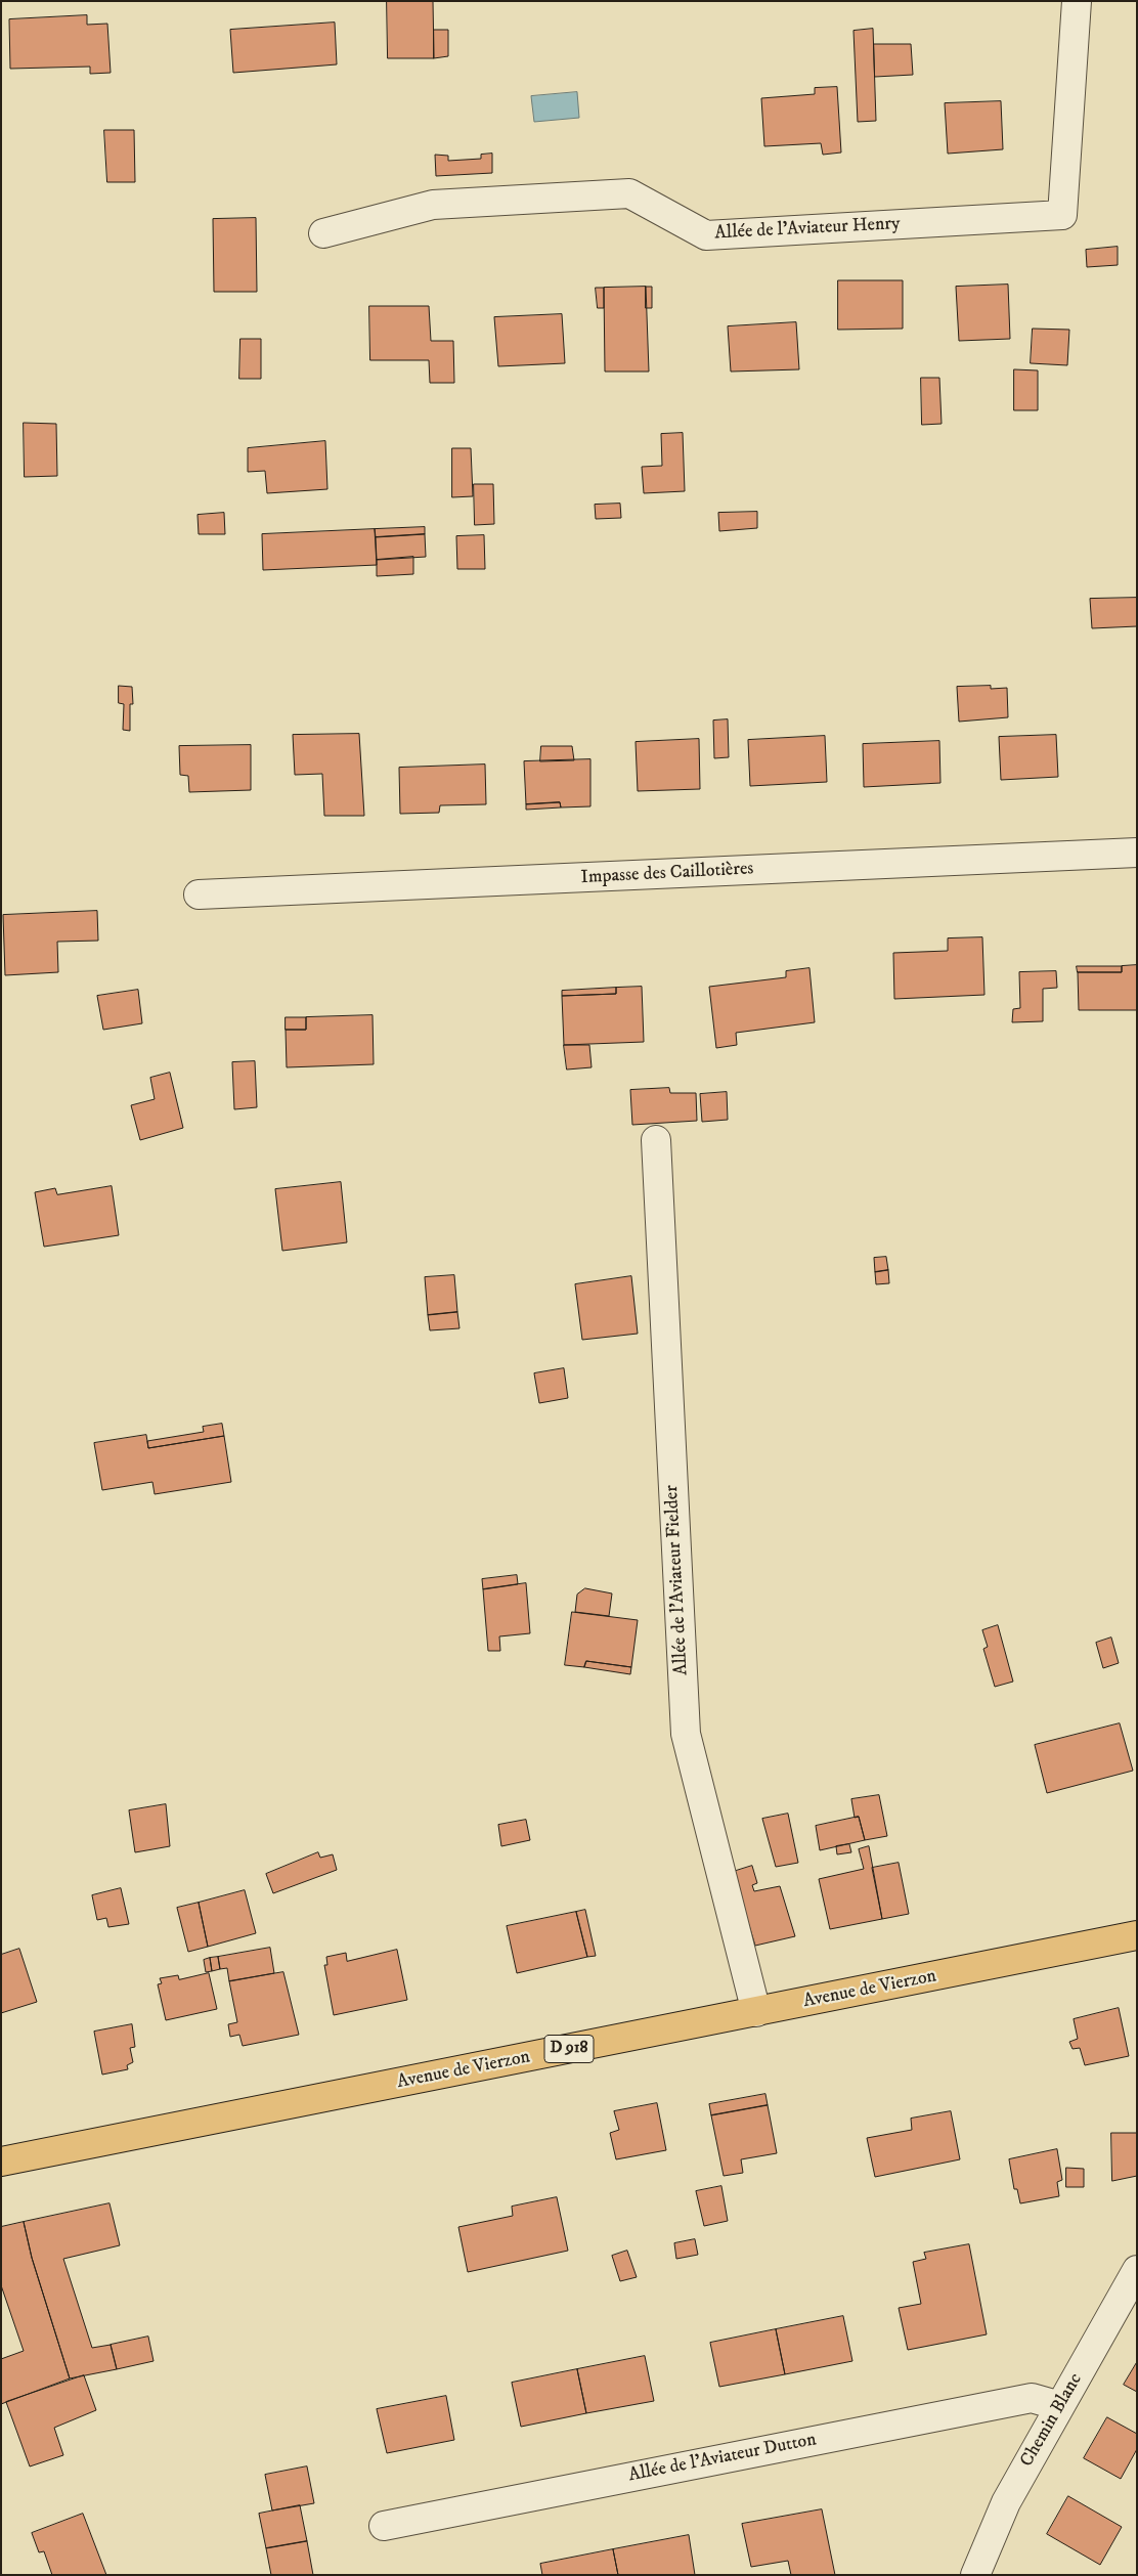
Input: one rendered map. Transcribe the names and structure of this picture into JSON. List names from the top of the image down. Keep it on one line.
{"streets":{"main road":["Avenue de Vierzon","D 918"],"street":["Allée de l'Aviateur Henry","Impasse des Caillotières","Allée de l'Aviateur Fielder","Chemin Blanc","Allée de l'Aviateur Dutton"]},"crossings":[["Allée de l'Aviateur Fielder","Avenue de Vierzon"],["Chemin Blanc","Allée de l'Aviateur Dutton"]]}
